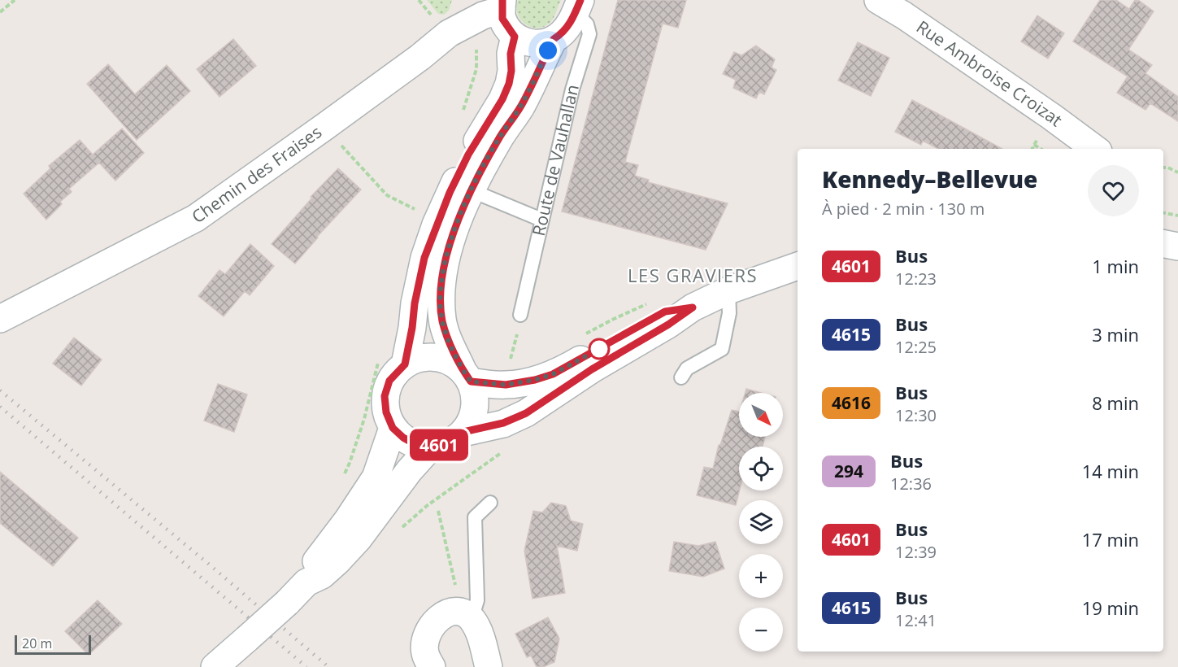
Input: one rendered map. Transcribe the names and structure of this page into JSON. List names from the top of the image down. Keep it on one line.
{"streets":{"street":["Rue Ambroise Croizat","Route de Vauhallan","Chemin des Fraises"]},"districts":["LES GRAVIERS"],"lines":["bus line 4601"],"scale_bar":"20 m","north":"bottom right","page":{"on_map":"4601","heading":["Kennedy–Bellevue","À pied · 2 min · 130 m"],"list":[{"mark":"4601","name":"Bus","note":"12:23","value":"1 min"},{"mark":"4615","name":"Bus","note":"12:25","value":"3 min"},{"mark":"4616","name":"Bus","note":"12:30","value":"8 min"},{"mark":"294","name":"Bus","note":"12:36","value":"14 min"},{"mark":"4601","name":"Bus","note":"12:39","value":"17 min"},{"mark":"4615","name":"Bus","note":"12:41","value":"19 min"}],"map_buttons":["+","−"],"scale":"20 m"}}
